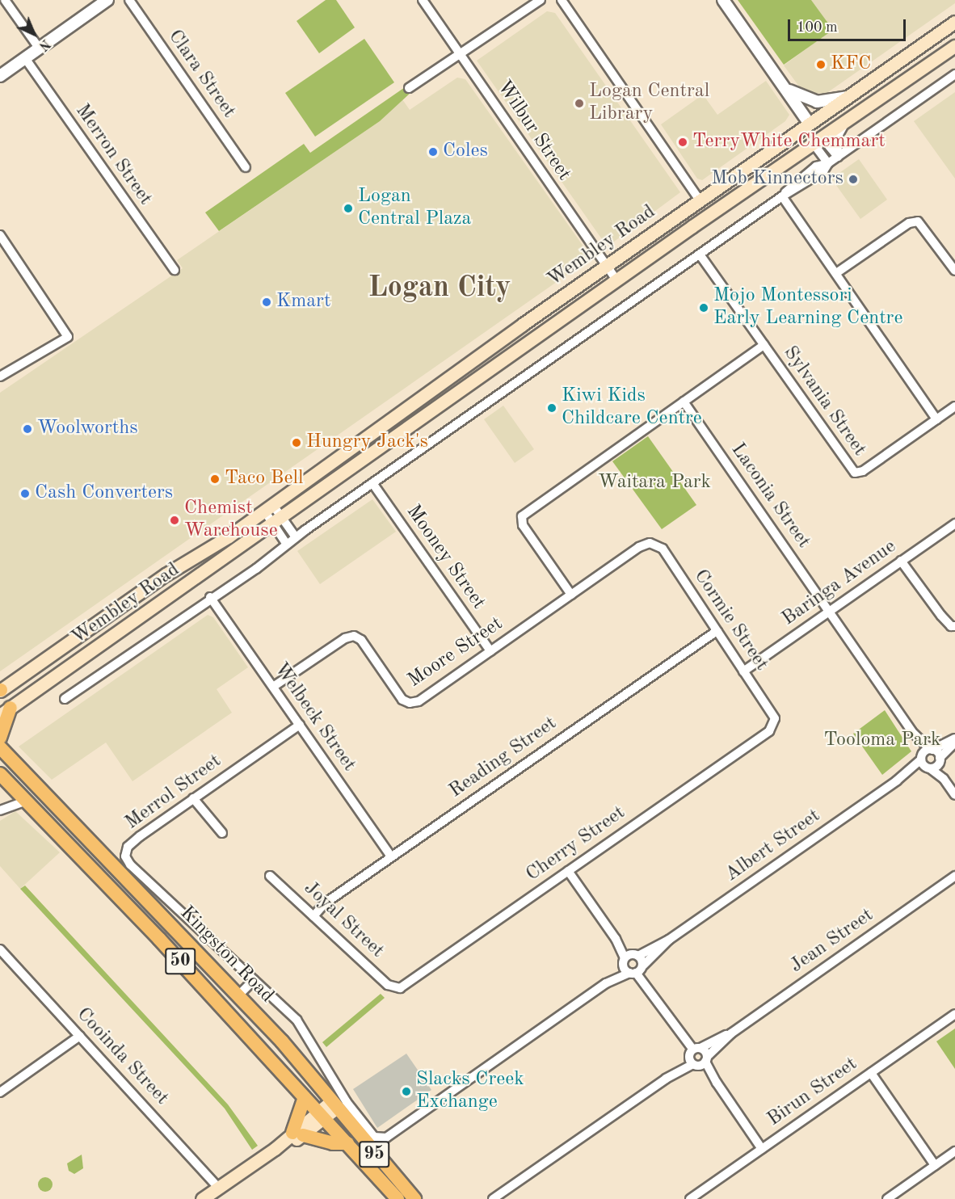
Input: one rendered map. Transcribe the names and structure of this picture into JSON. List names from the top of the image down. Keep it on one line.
{"streets":{"main road":["Wembley Road","Kingston Road","50","95"],"street":["Clara Street","Wilbur Street","Merron Street","Sylvania Street","Laconia Street","Mooney Street","Baringa Avenue","Cormie Street","Moore Street","Welbeck Street","Reading Street","Merrol Street","Cherry Street","Albert Street","Joyal Street","Jean Street","Cooinda Street","Birun Street"]},"crossings":[["Wilbur Street","Wembley Road"],["Laconia Street","Baringa Avenue"],["Laconia Street","Albert Street"],["Mooney Street","Moore Street"],["Baringa Avenue","Cormie Street"],["Cormie Street","Moore Street"],["Cormie Street","Reading Street"],["Cormie Street","Cherry Street"],["Moore Street","Welbeck Street"],["Welbeck Street","Reading Street"],["Welbeck Street","Merrol Street"],["Reading Street","Joyal Street"],["Merrol Street","Albert Street"],["Cherry Street","Joyal Street"]],"districts":["Logan City"],"parks":["Waitara Park","Tooloma Park"],"places":["KFC","Logan Central Library","TerryWhite Chemmart","Coles","Mob Kinnectors","Logan Central Plaza","Kmart","Mojo Montessori Early Learning Centre","Kiwi Kids Childcare Centre","Woolworths","Hungry Jack's","Taco Bell","Cash Converters","Chemist Warehouse","Slacks Creek Exchange"],"scale_bar":"100 m","north":"bottom right"}
